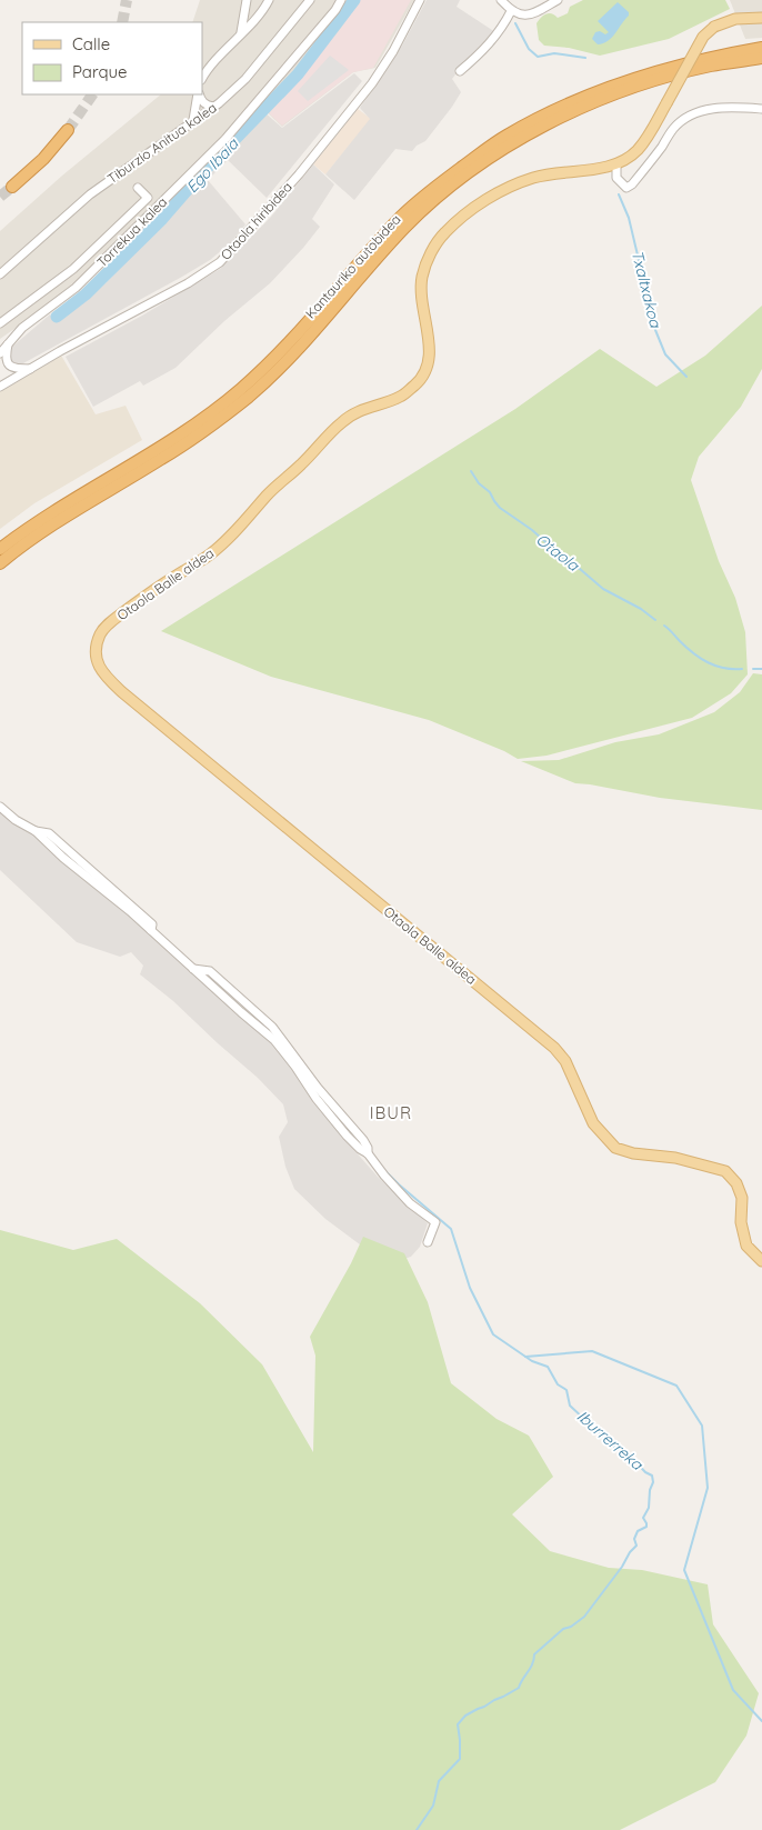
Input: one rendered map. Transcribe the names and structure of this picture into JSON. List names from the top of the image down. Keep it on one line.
{"streets":{"highway":["Kantauriko autobidea"],"main road":["Otaola Balle aldea"],"street":["Tiburzio Anitua kalea","Otaola hiribidea","Torrekua kalea"]},"districts":["IBUR"],"water":["Ego Ibaia","Txaltxakoa","Otaola","Iburrerreka"],"legend":["Calle","Parque"]}
